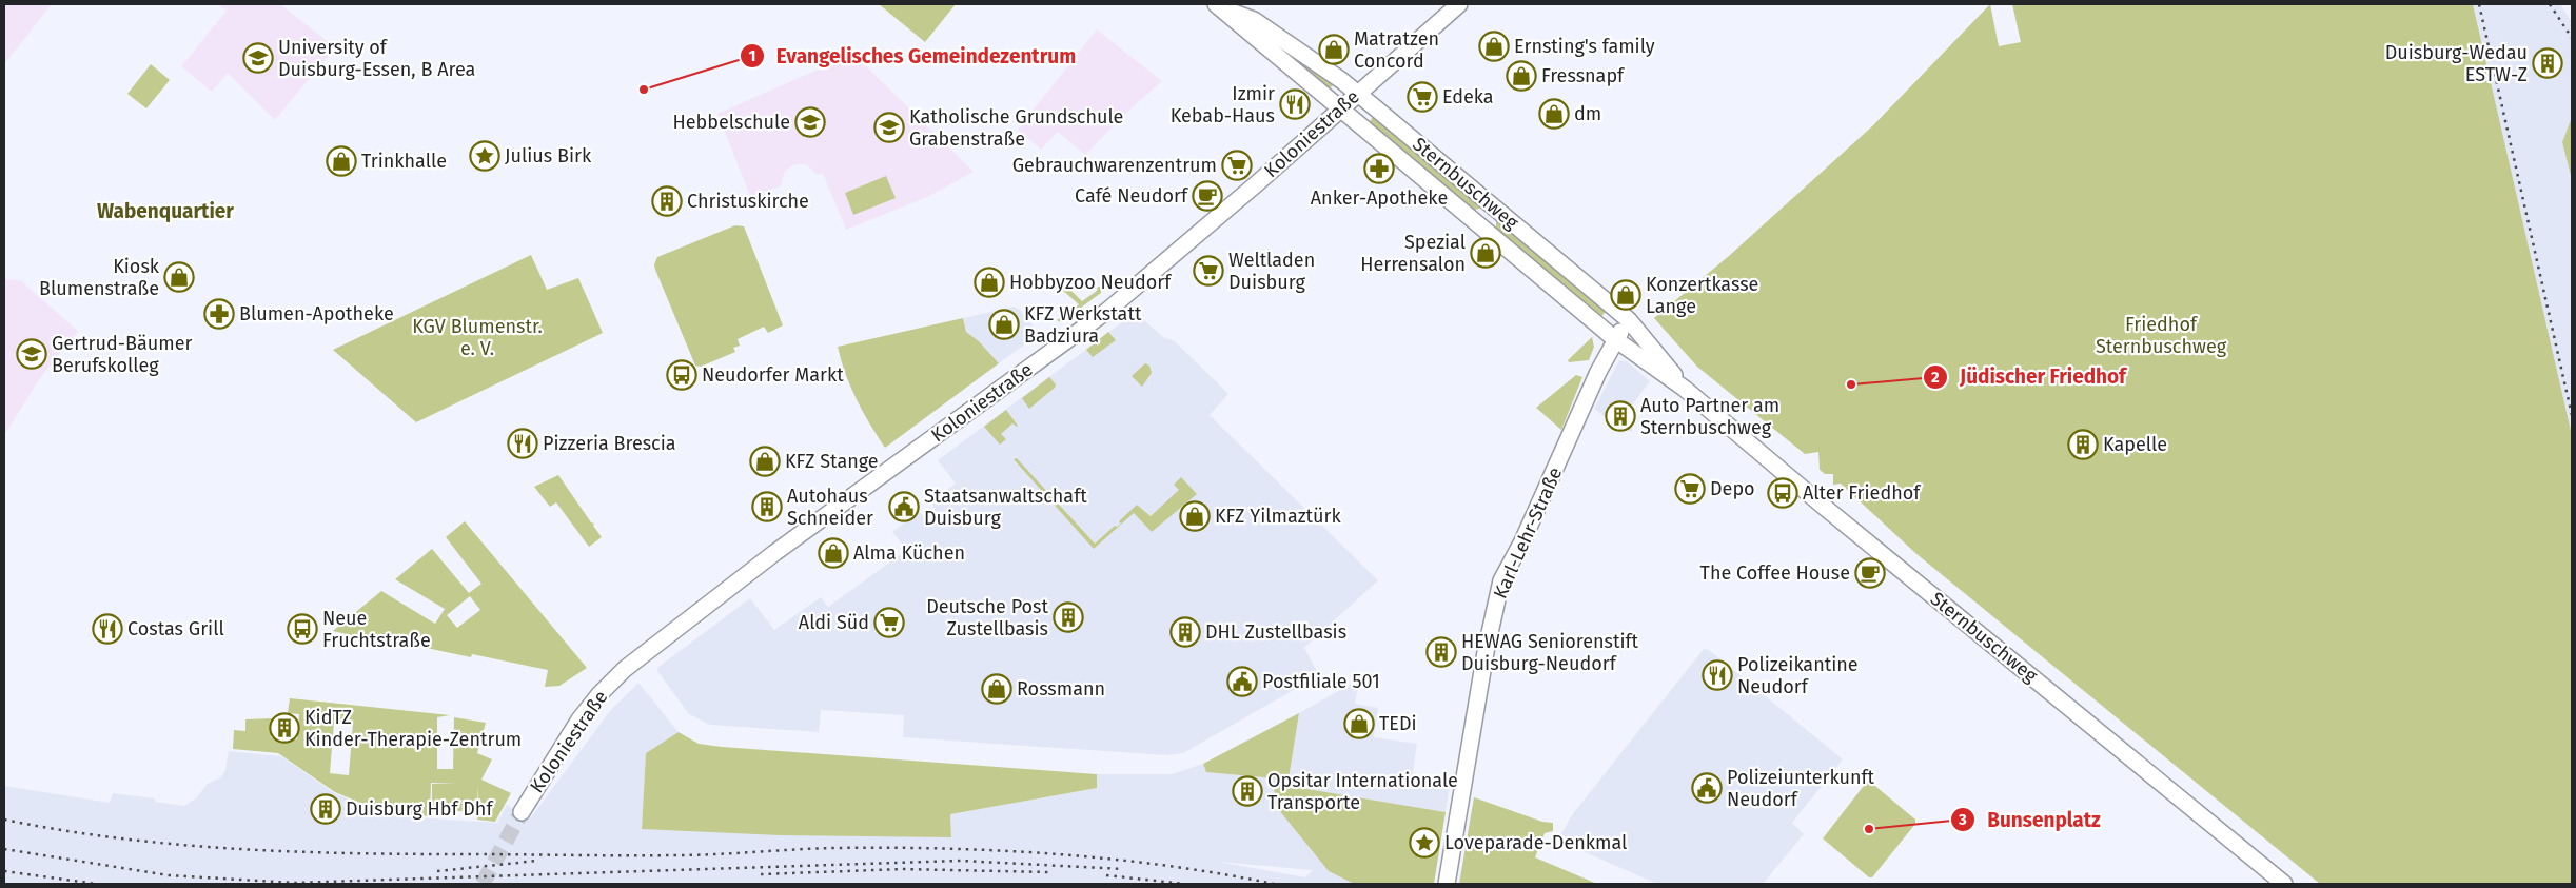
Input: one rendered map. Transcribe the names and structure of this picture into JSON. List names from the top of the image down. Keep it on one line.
{"streets":{"main road":["Koloniestraße","Sternbuschweg","Karl-Lehr-Straße"]},"crossings":[["Koloniestraße","Sternbuschweg"],["Sternbuschweg","Karl-Lehr-Straße"]],"districts":["Wabenquartier"],"parks":["Friedhof Sternbuschweg","KGV Blumenstr. e. V."],"places":{"shop":["Ernsting's family","Matratzen Concord","Fressnapf","dm","Trinkhalle","Spezial Herrensalon","Kiosk Blumenstraße","Hobbyzoo Neudorf","Konzertkasse Lange","KFZ Werkstatt Badziura","KFZ Stange","KFZ Yilmaztürk","Alma Küchen","Rossmann","TEDi"],"school or university":["University of Duisburg-Essen, B Area","Hebbelschule","Katholische Grundschule Grabenstraße","Gertrud-Bäumer Berufskolleg"],"building":["Duisburg-Wedau ESTW-Z","Christuskirche","Auto Partner am Sternbuschweg","Kapelle","Autohaus Schneider","Deutsche Post Zustellbasis","DHL Zustellbasis","HEWAG Seniorenstift Duisburg-Neudorf","KidTZ Kinder-Therapie-Zentrum","Opsitar Internationale Transporte","Duisburg Hbf Dhf"],"other":["Evangelisches Gemeindezentrum","Jüdischer Friedhof","Bunsenplatz"],"supermarket":["Edeka","Gebrauchwarenzentrum","Weltladen Duisburg","Depo","Aldi Süd"],"restaurant":["Izmir Kebab-Haus","Pizzeria Brescia","Costas Grill","Polizeikantine Neudorf"],"place":["Julius Birk","Loveparade-Denkmal"],"pharmacy":["Anker-Apotheke","Blumen-Apotheke"],"cafe":["Café Neudorf","The Coffee House"],"bus stop":["Neudorfer Markt","Alter Friedhof","Neue Fruchtstraße"],"public building":["Staatsanwaltschaft Duisburg","Postfiliale 501","Polizeiunterkunft Neudorf"]}}
